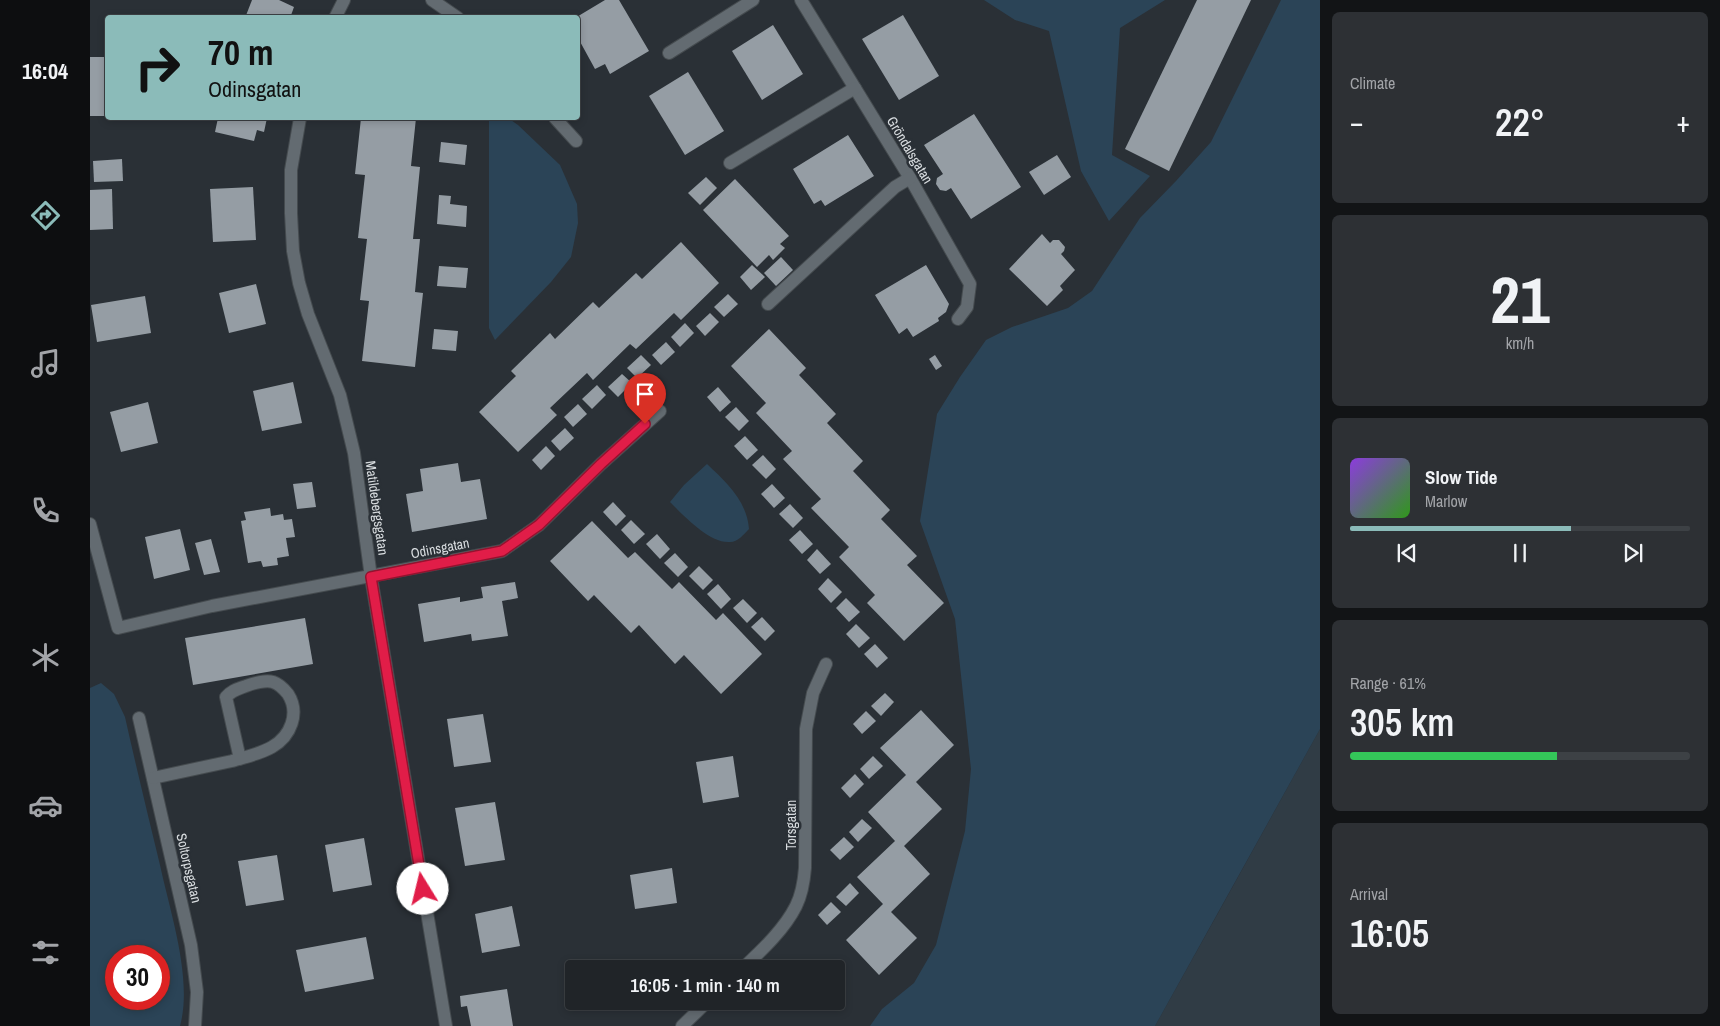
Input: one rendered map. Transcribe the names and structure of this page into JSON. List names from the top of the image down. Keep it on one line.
{"streets":{"street":["Gröndalsgatan","Matildebergsgatan","Odinsgatan","Torsgatan","Soltorpsgatan"]},"crossings":[["Matildebergsgatan","Odinsgatan"]],"page":{"tabs":"16:04","tile":["Climate",["21","km/h"],["Range · 61%","305 km"],["Arrival","16:05"]],"turn":["70 m","Odinsgatan"],"heat":["−","22°","+"],"song":["Slow Tide","Marlow"],"limit":"30","trip":"16:05 · 1 min · 140 m"}}
